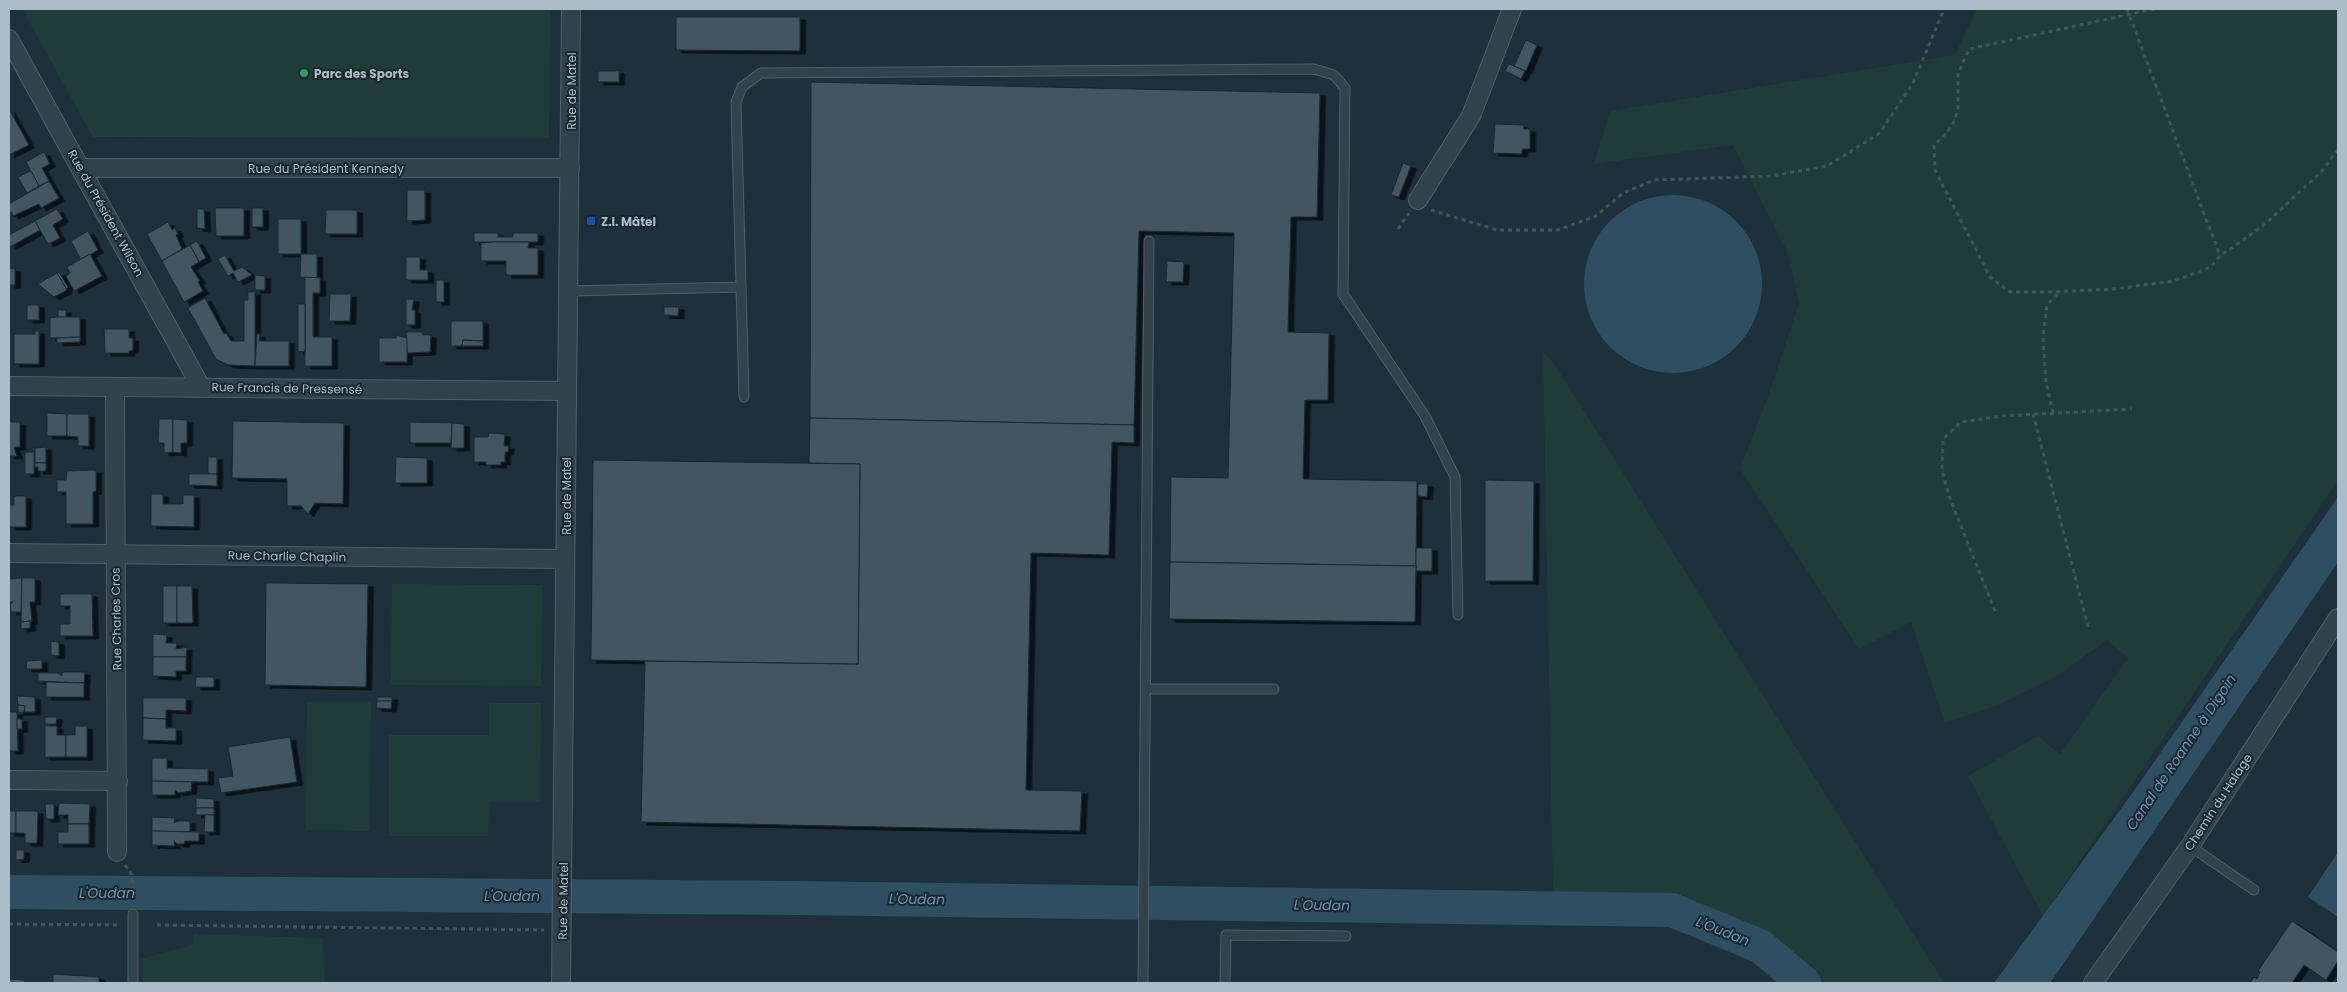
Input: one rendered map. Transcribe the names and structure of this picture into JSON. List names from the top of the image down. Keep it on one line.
{"streets":{"street":["Rue de Matel","Rue du Président Kennedy","Rue du Président Wilson","Rue Francis de Pressensé","Rue Charlie Chaplin","Rue Charles Cros","Chemin du Halage"]},"crossings":[["Rue de Matel","Rue du Président Kennedy"],["Rue de Matel","Rue Francis de Pressensé"],["Rue de Matel","Rue Charlie Chaplin"],["Rue du Président Kennedy","Rue du Président Wilson"],["Rue du Président Wilson","Rue Francis de Pressensé"],["Rue Francis de Pressensé","Rue Charles Cros"],["Rue Charlie Chaplin","Rue Charles Cros"]],"water":["Canal de Roanne à Digoin","L'Oudan"],"places":{"other":["Parc des Sports"],"transit":["Z.I. Mâtel"]}}
